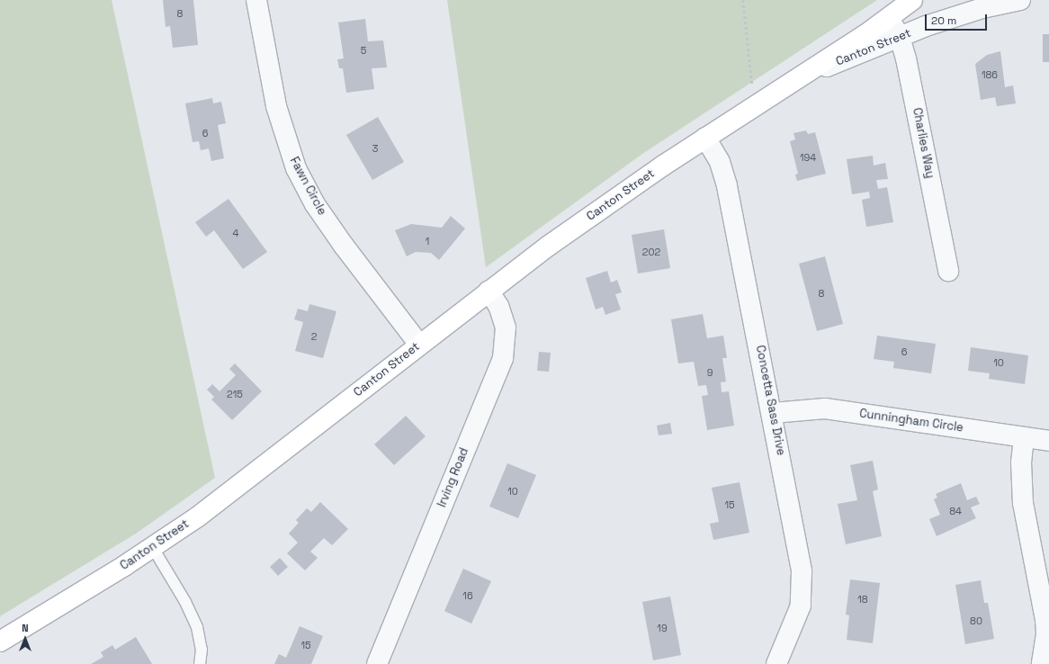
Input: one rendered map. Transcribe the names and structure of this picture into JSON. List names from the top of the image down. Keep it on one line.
{"streets":{"main road":["Canton Street"],"street":["Charlies Way","Fawn Circle","Concetta Sass Drive","Cunningham Circle","Irving Road"]},"crossings":[["Canton Street","Charlies Way"],["Canton Street","Fawn Circle"],["Canton Street","Concetta Sass Drive"],["Canton Street","Irving Road"],["Concetta Sass Drive","Cunningham Circle"]],"house_numbers":["8","5","186","6","3","194","4","1","202","8","2","6","10","9","215","10","15","84","16","18","80","19","15"],"scale_bar":"20 m","north":"top"}
